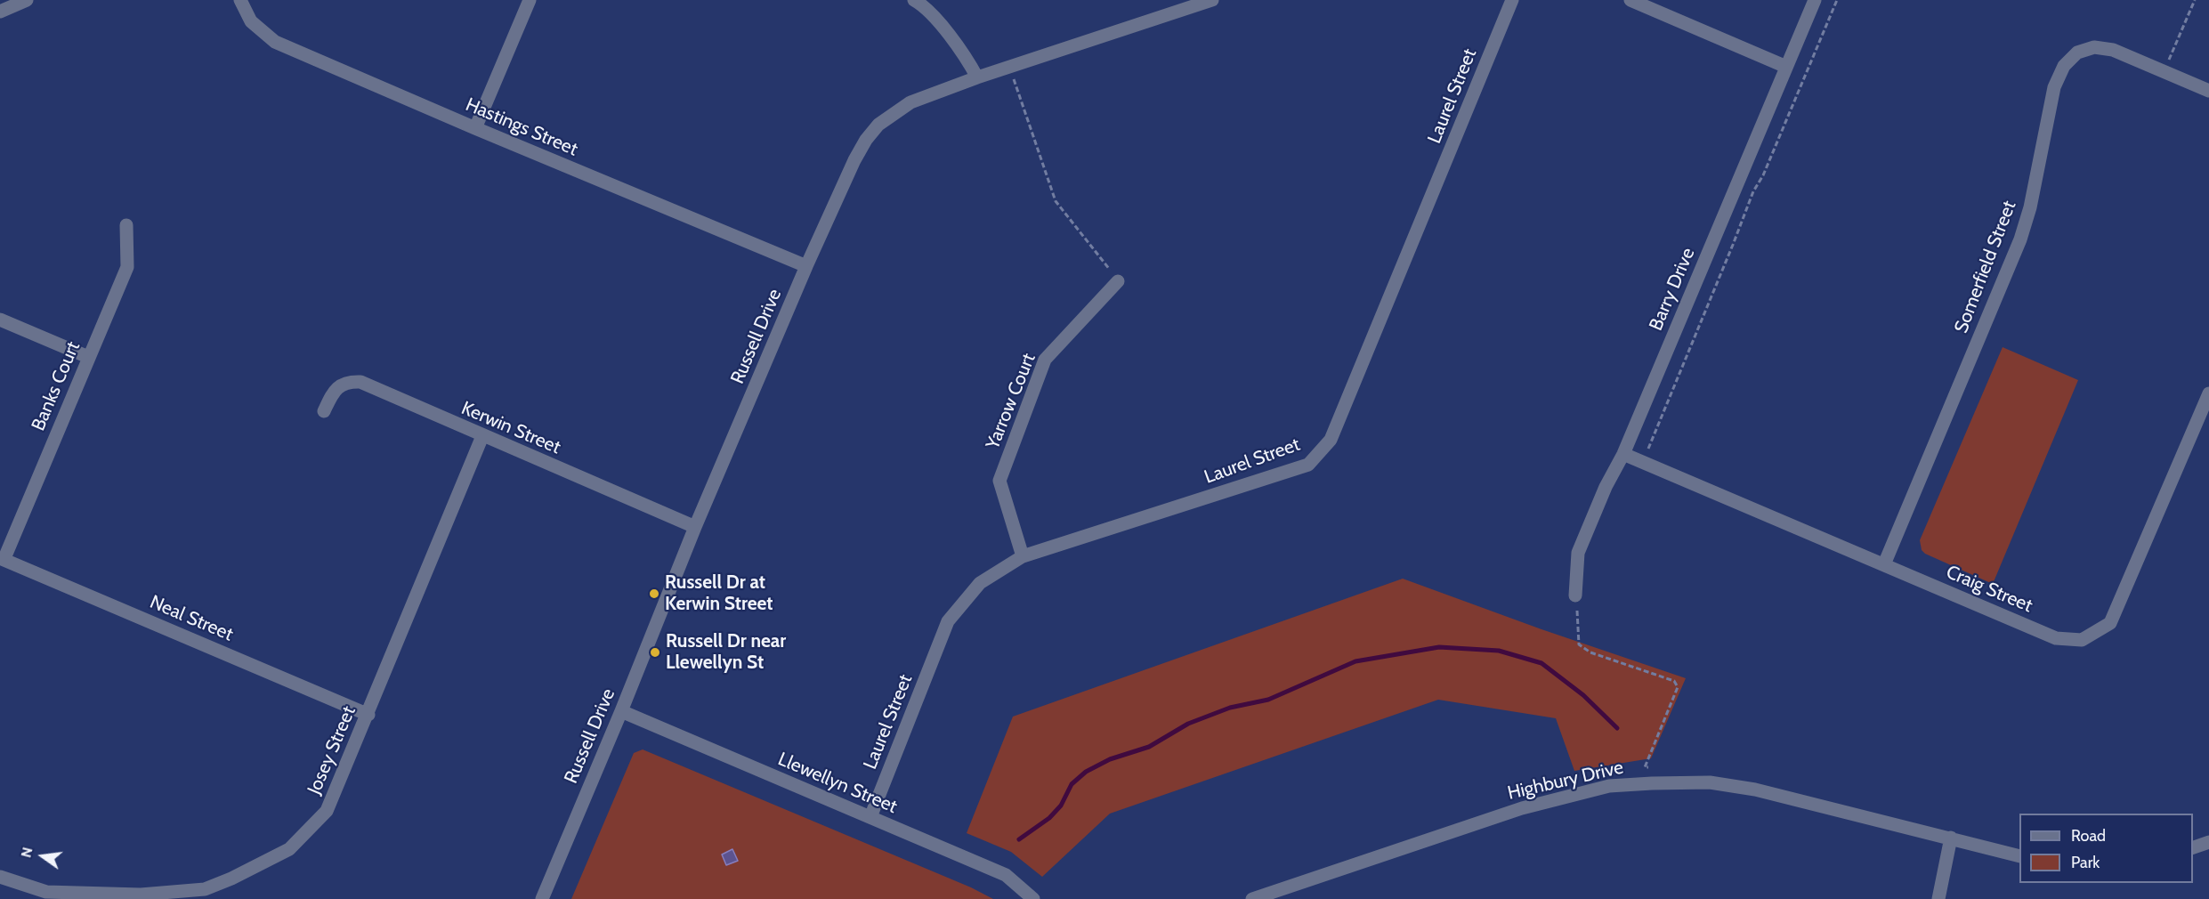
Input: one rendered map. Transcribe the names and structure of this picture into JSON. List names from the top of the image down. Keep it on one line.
{"streets":{"street":["Laurel Street","Hastings Street","Somerfield Street","Barry Drive","Russell Drive","Banks Court","Yarrow Court","Kerwin Street","Craig Street","Neal Street","Josey Street","Highbury Drive","Llewellyn Street"]},"crossings":[["Laurel Street","Yarrow Court"],["Laurel Street","Llewellyn Street"],["Hastings Street","Russell Drive"],["Somerfield Street","Craig Street"],["Barry Drive","Craig Street"],["Russell Drive","Kerwin Street"],["Russell Drive","Llewellyn Street"],["Banks Court","Neal Street"],["Kerwin Street","Josey Street"],["Neal Street","Josey Street"]],"places":["Russell Dr at Kerwin Street","Russell Dr near Llewellyn St"],"legend":["Road","Park"],"north":"left"}
